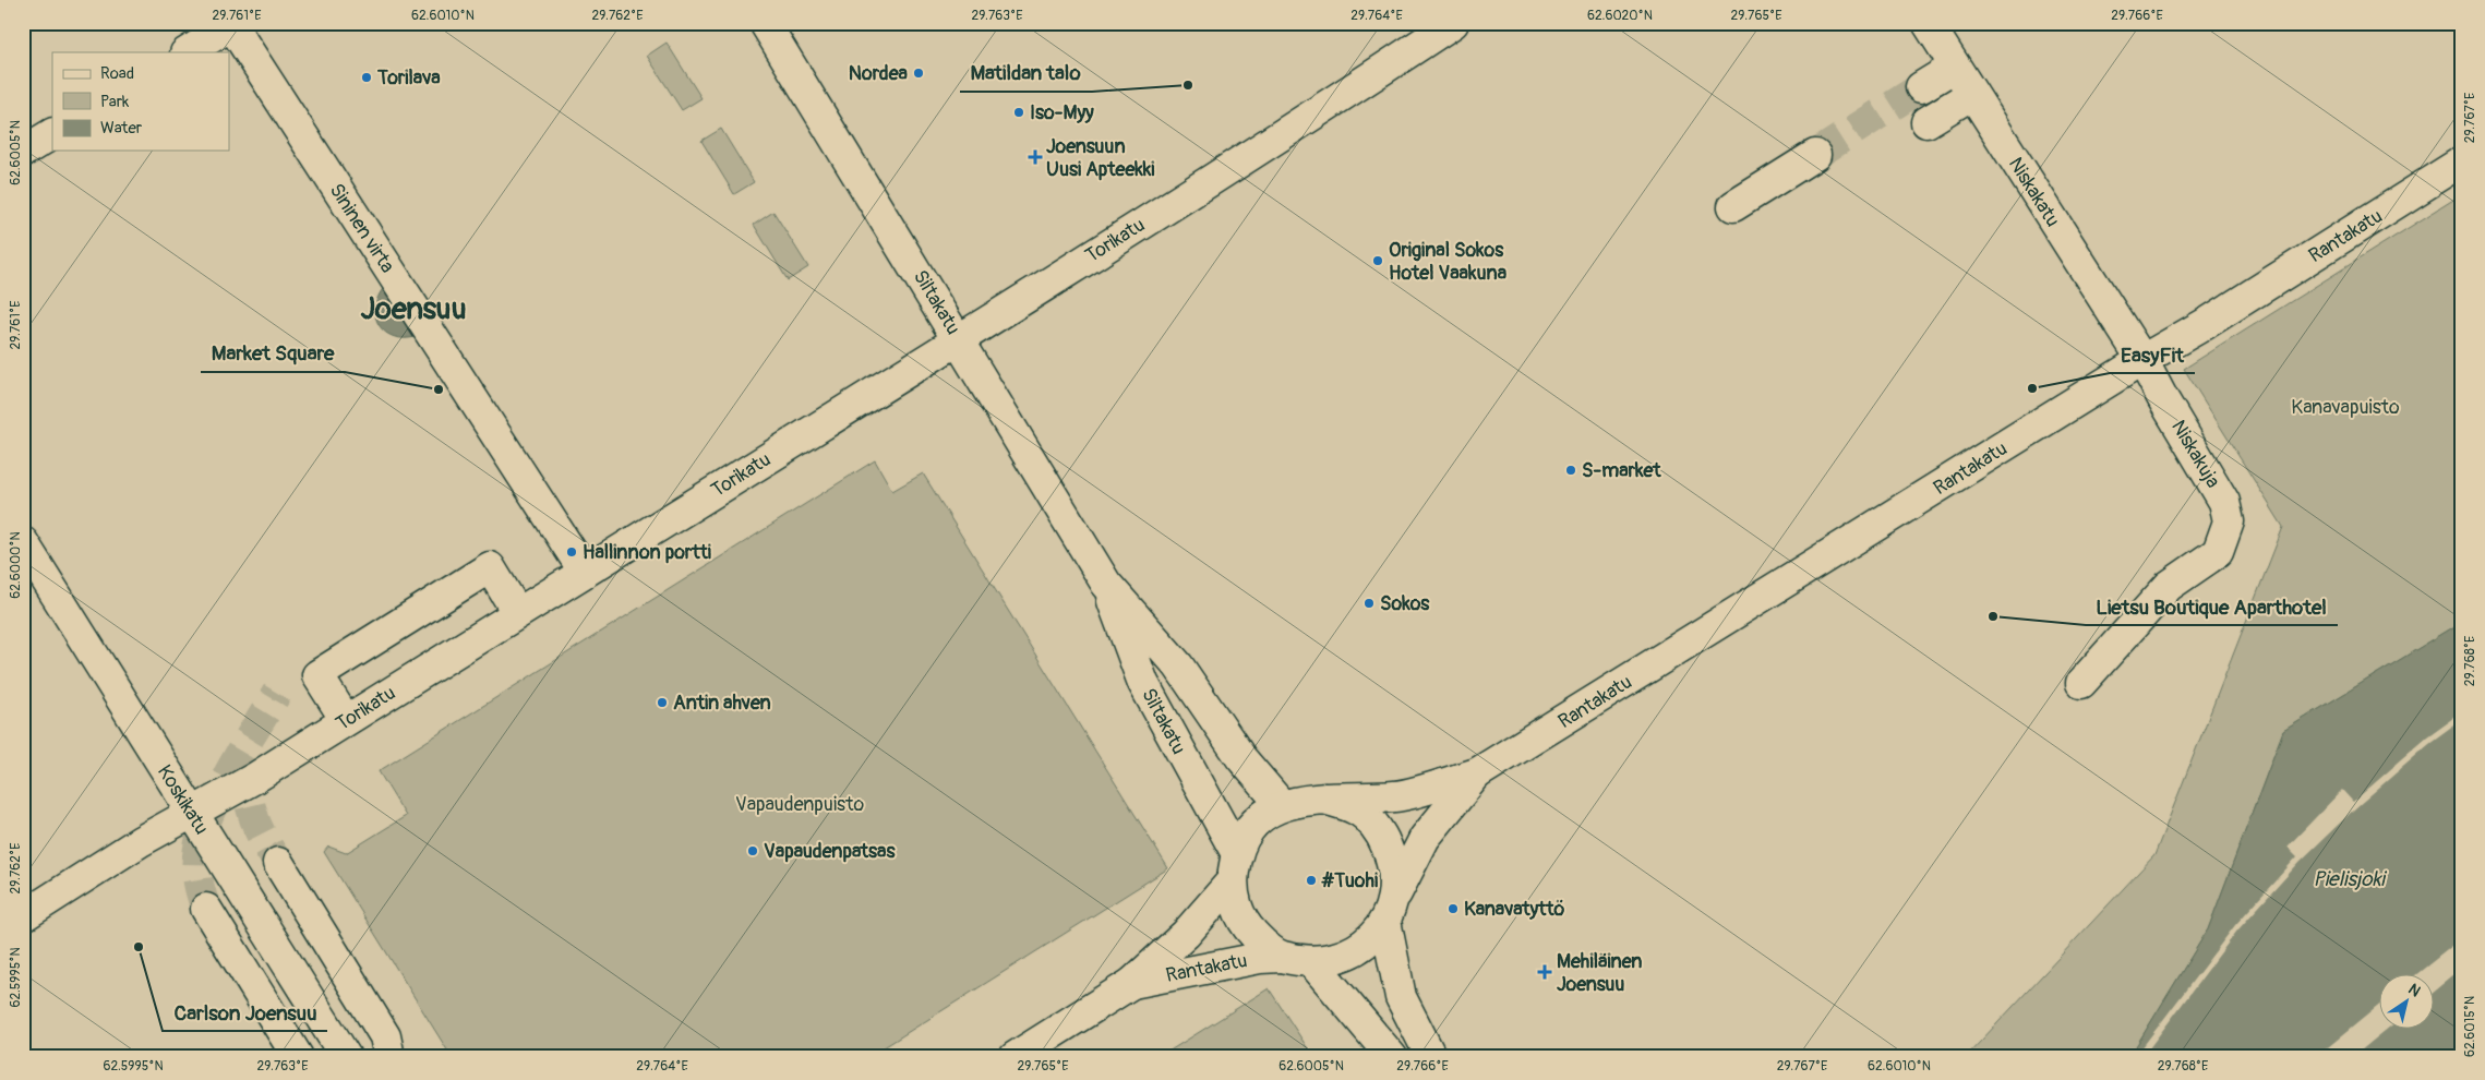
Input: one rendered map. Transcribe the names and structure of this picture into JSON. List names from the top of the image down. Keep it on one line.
{"streets":{"street":["Niskakatu","Sininen virta","Rantakatu","Torikatu","Siltakatu","Niskakuja","Koskikatu"]},"crossings":[["Niskakatu","Rantakatu"],["Niskakatu","Niskakuja"],["Sininen virta","Torikatu"],["Rantakatu","Siltakatu"],["Rantakatu","Niskakuja"],["Torikatu","Siltakatu"],["Torikatu","Koskikatu"]],"districts":["Joensuu"],"water":["Pielisjoki"],"parks":["Kanavapuisto","Vapaudenpuisto"],"places":{"other":["Nordea","Torilava","Matildan talo","Iso-Myy","Original Sokos Hotel Vaakuna","EasyFit","Market Square","S-market","Hallinnon portti","Sokos","Lietsu Boutique Aparthotel","Antin ahven","Vapaudenpatsas","#Tuohi","Kanavatyttö","Carlson Joensuu"],"health":["Joensuun Uusi Apteekki","Mehiläinen Joensuu"]},"legend":["Road","Park","Water"],"north":"top right","coordinates":["29.761°E","62.6010°N","29.762°E","29.763°E","29.764°E","62.6020°N","29.765°E","29.766°E","29.767°E","62.6005°N","62.6000°N","29.768°E","62.5995°N","62.6015°N"]}
